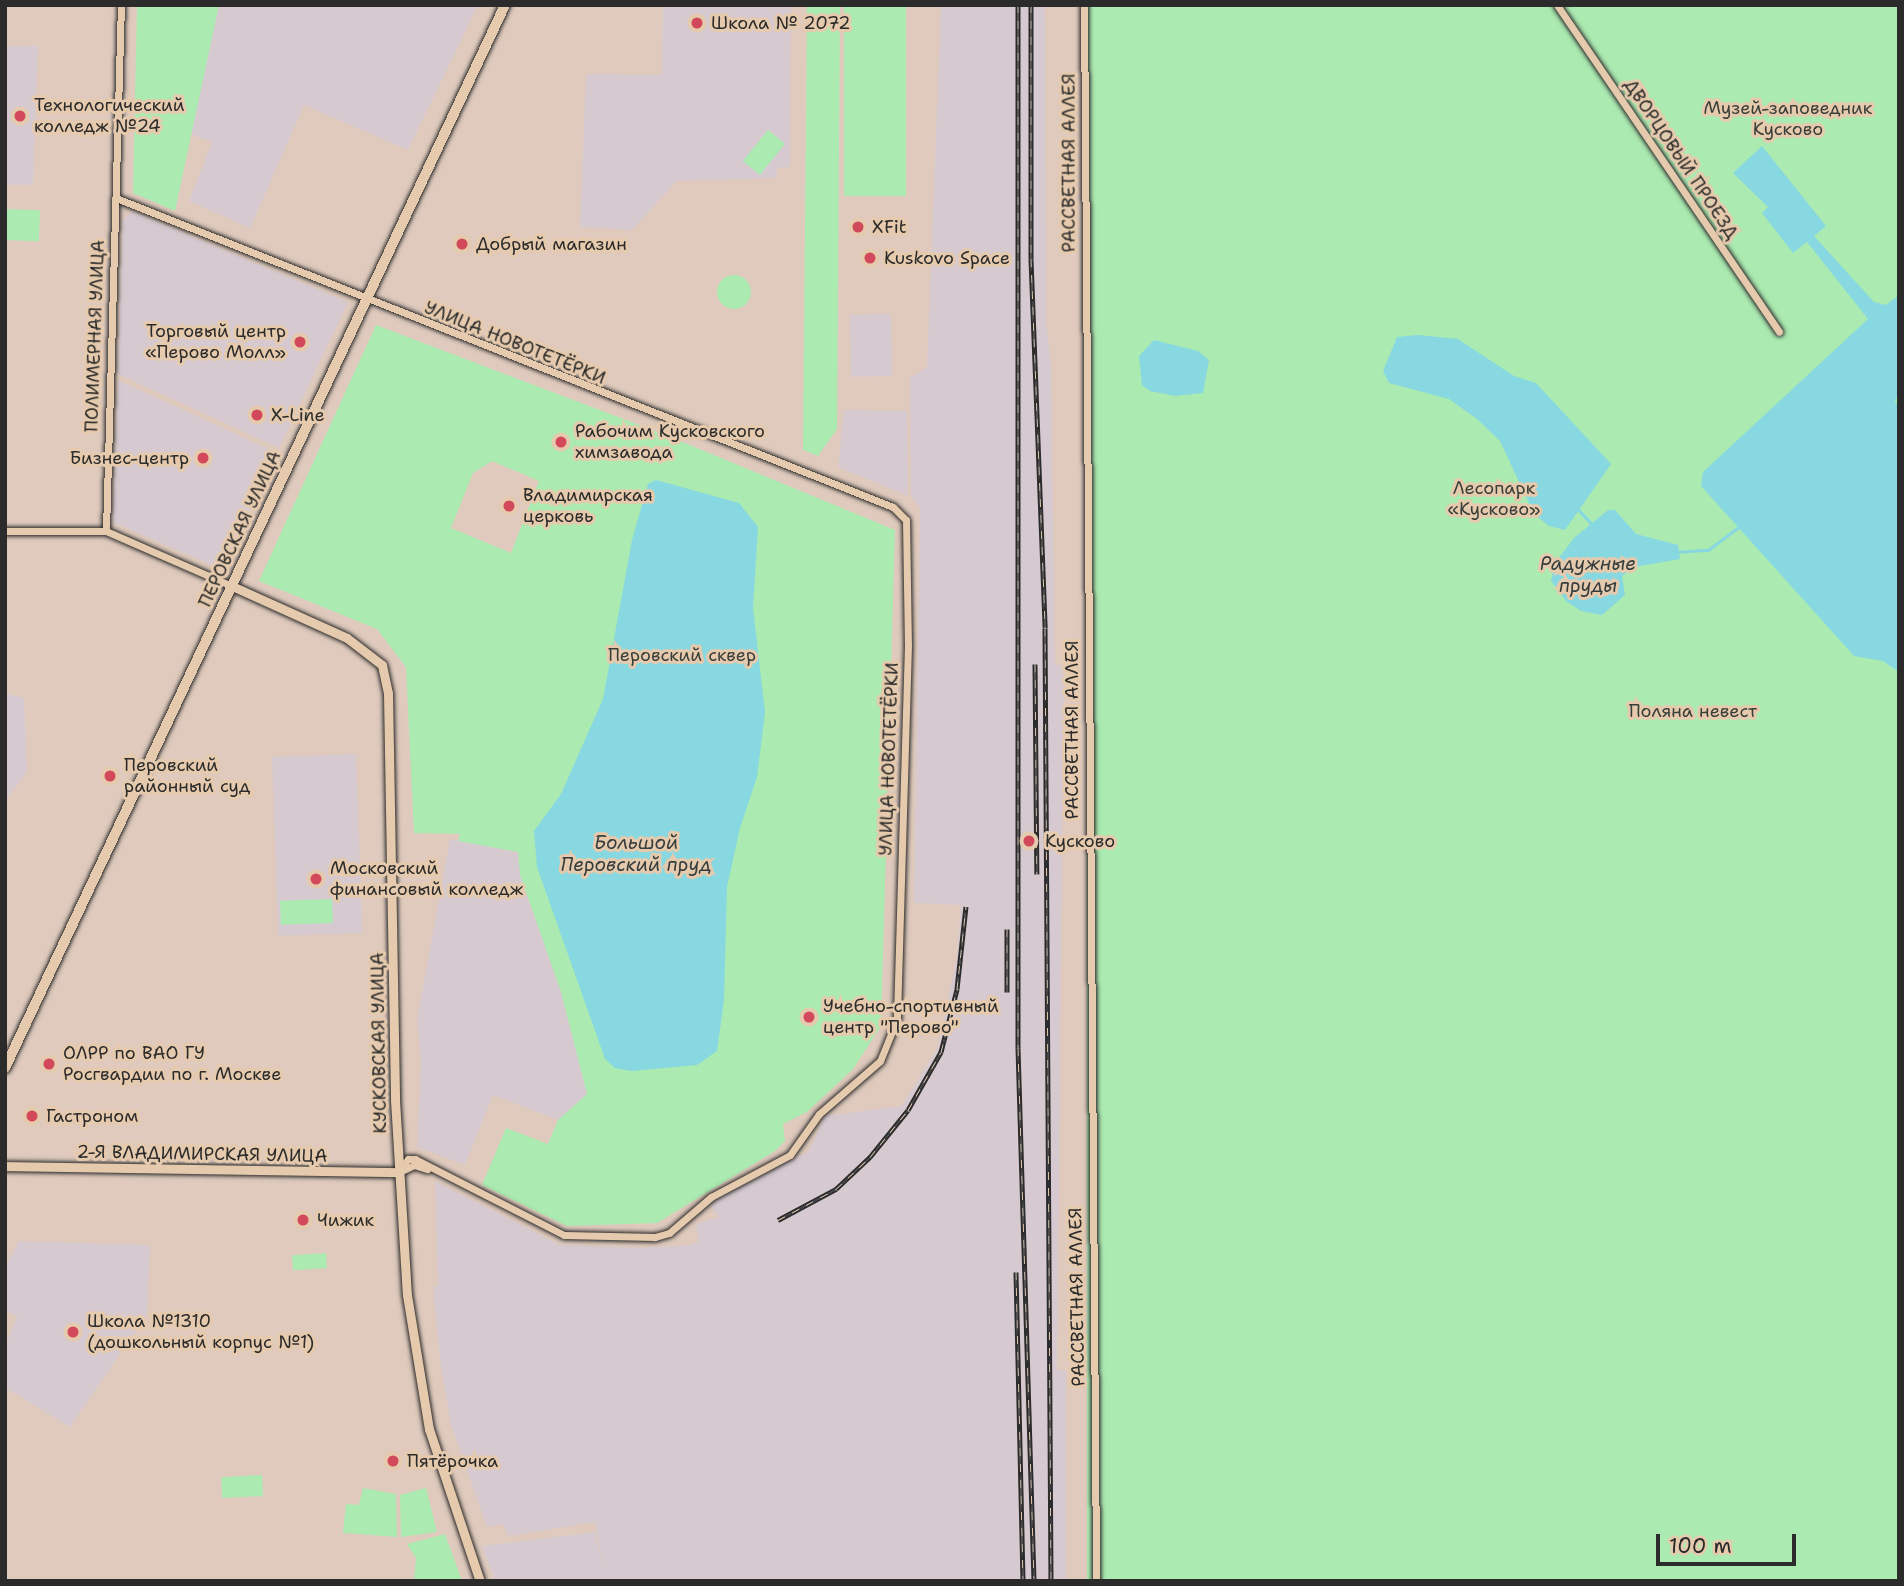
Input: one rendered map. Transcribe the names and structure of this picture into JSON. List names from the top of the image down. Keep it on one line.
{"streets":{"main road":["ПЕРОВСКАЯ УЛИЦА"],"street":["ДВОРЦОВЫЙ ПРОЕЗД","РАССВЕТНАЯ АЛЛЕЯ","ПОЛИМЕРНАЯ УЛИЦА","УЛИЦА НОВОТЕТЁРКИ","КУСКОВСКАЯ УЛИЦА","2-Я ВЛАДИМИРСКАЯ УЛИЦА"]},"crossings":[["ПОЛИМЕРНАЯ УЛИЦА","УЛИЦА НОВОТЕТЁРКИ"],["УЛИЦА НОВОТЕТЁРКИ","ПЕРОВСКАЯ УЛИЦА"],["УЛИЦА НОВОТЕТЁРКИ","КУСКОВСКАЯ УЛИЦА"],["УЛИЦА НОВОТЕТЁРКИ","2-Я ВЛАДИМИРСКАЯ УЛИЦА"],["ПЕРОВСКАЯ УЛИЦА","КУСКОВСКАЯ УЛИЦА"],["КУСКОВСКАЯ УЛИЦА","2-Я ВЛАДИМИРСКАЯ УЛИЦА"]],"water":["Радужные пруды","Большой Перовский пруд"],"parks":["Музей-заповедник Кусково","Лесопарк «Кусково»","Перовский сквер","Поляна невест"],"places":["Школа № 2072","Технологический колледж №24","XFit","Добрый магазин","Kuskovo Space","Торговый центр «Перово Молл»","X-Line","Рабочим Кусковского химзавода","Бизнес-центр","Владимирская церковь","Перовский районный суд","Кусково","Московский финансовый колледж","Учебно-спортивный центр \"Перово\"","ОЛРР по ВАО ГУ Росгвардии по г. Москве","Гастроном","Чижик","Школа №1310 (дошкольный корпус №1)","Пятёрочка"],"scale_bar":"100 m"}
